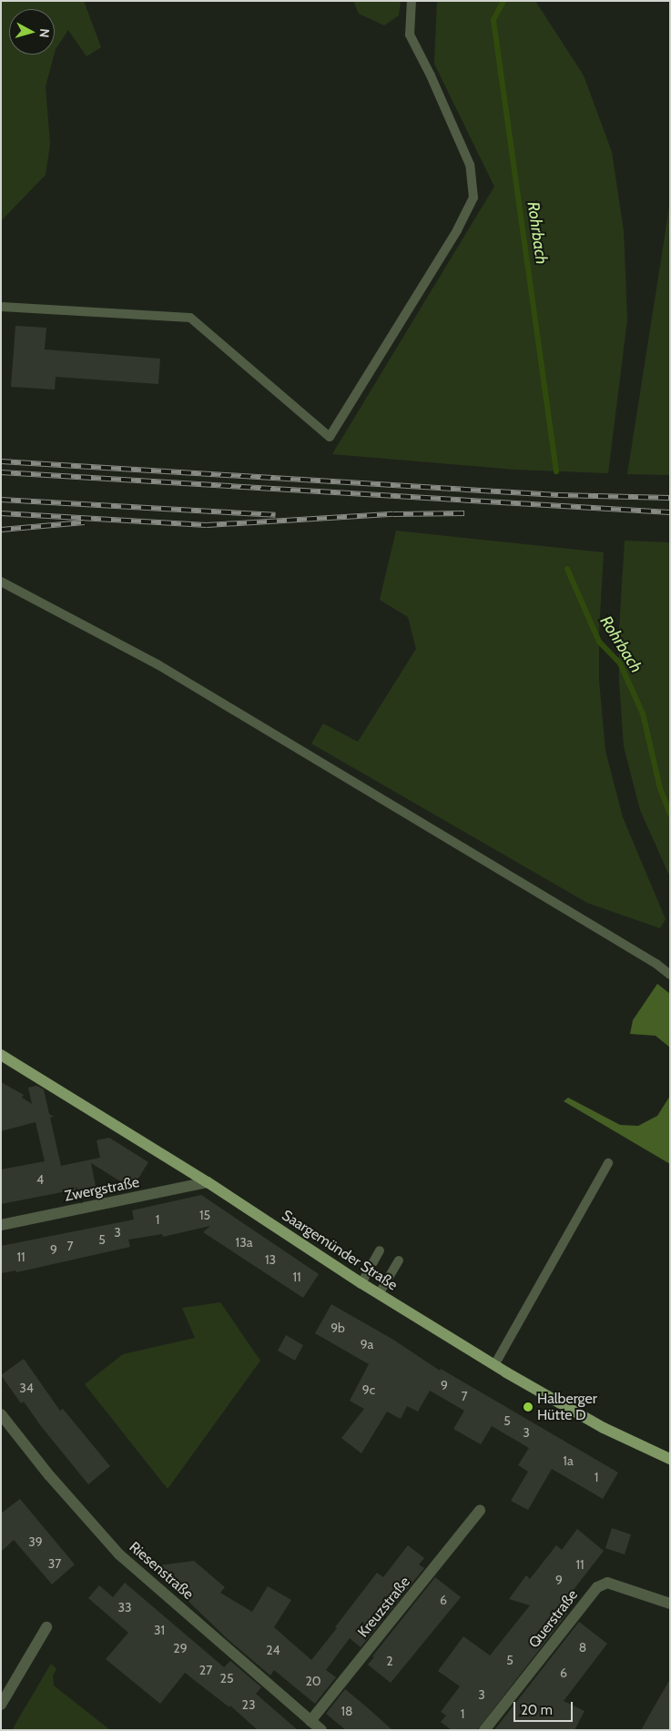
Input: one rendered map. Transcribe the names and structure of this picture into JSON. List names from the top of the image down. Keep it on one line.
{"streets":{"main road":["Saargemünder Straße"],"street":["Zwergstraße","Riesenstraße","Kreuzstraße","Querstraße"]},"crossings":[["Zwergstraße","Saargemünder Straße"],["Riesenstraße","Kreuzstraße"]],"water":["Rohrbach"],"places":["Halberger Hütte D"],"house_numbers":["4","15","1","3","5","13a","7","9","11","13","11","9b","9a","9","34","9c","7","5","3","1a","1","39","37","11","9","6","33","31","8","29","24","5","2","27","6","25","20","3","23","18","1"],"scale_bar":"20 m","north":"right"}
